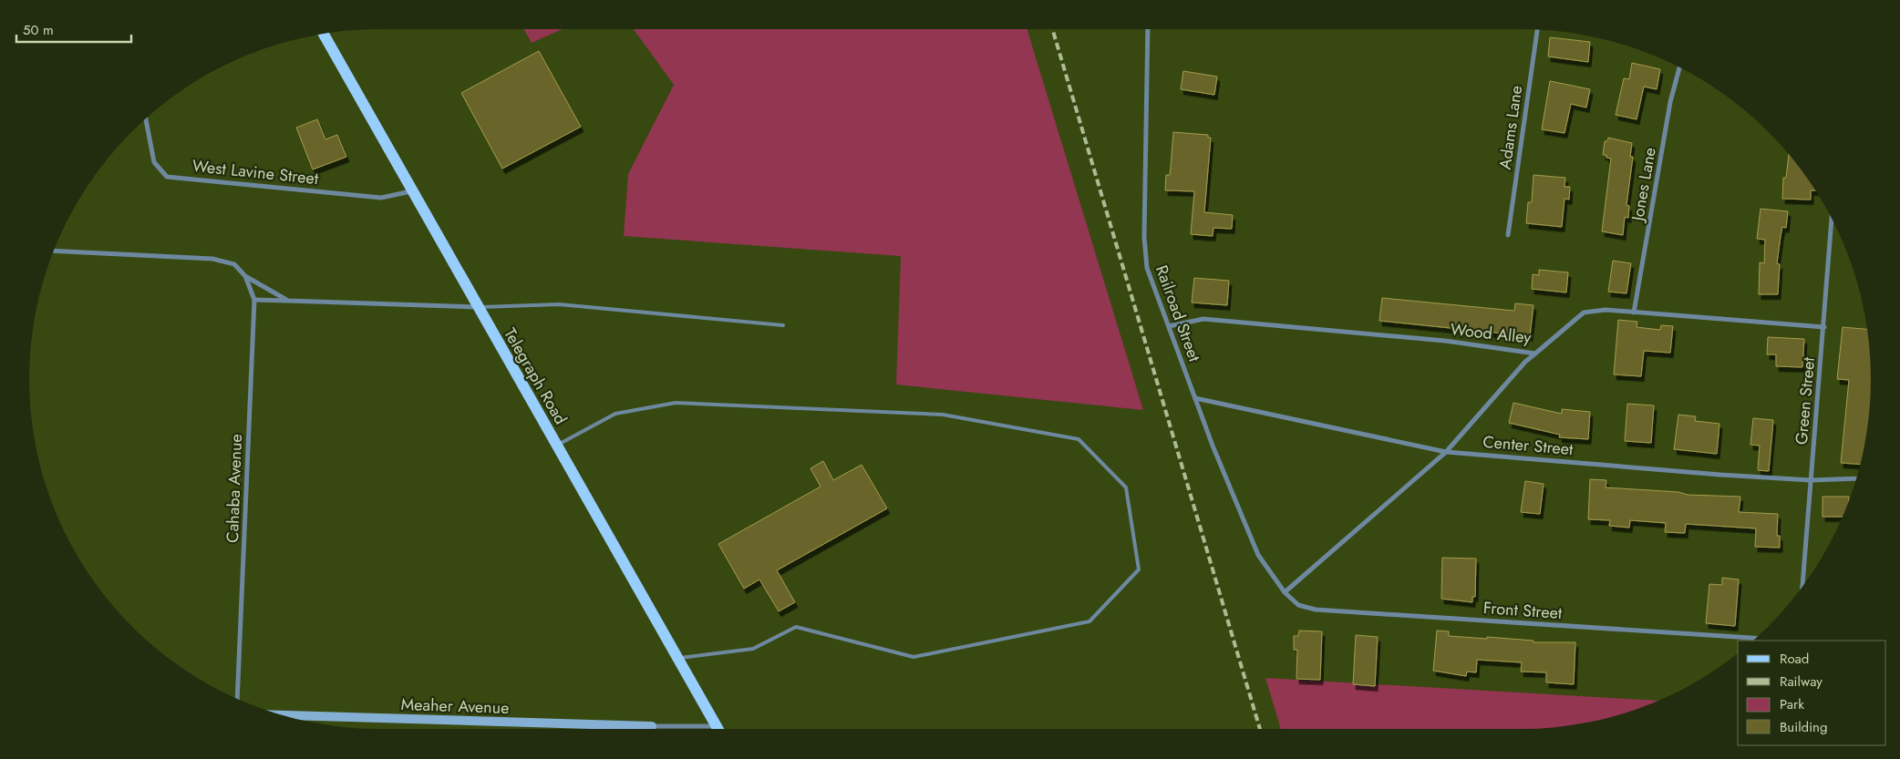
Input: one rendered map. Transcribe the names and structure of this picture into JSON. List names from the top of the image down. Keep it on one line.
{"streets":{"main road":["Telegraph Road"],"street":["Adams Lane","West Lavine Street","Jones Lane","Railroad Street","Wood Alley","Green Street","Center Street","Cahaba Avenue","Front Street","Meaher Avenue"]},"crossings":[["West Lavine Street","Telegraph Road"],["Jones Lane","Wood Alley"],["Railroad Street","Wood Alley"],["Railroad Street","Center Street"],["Railroad Street","Front Street"],["Wood Alley","Green Street"],["Green Street","Center Street"]],"legend":["Road","Railway","Park","Building"],"scale_bar":"50 m"}
